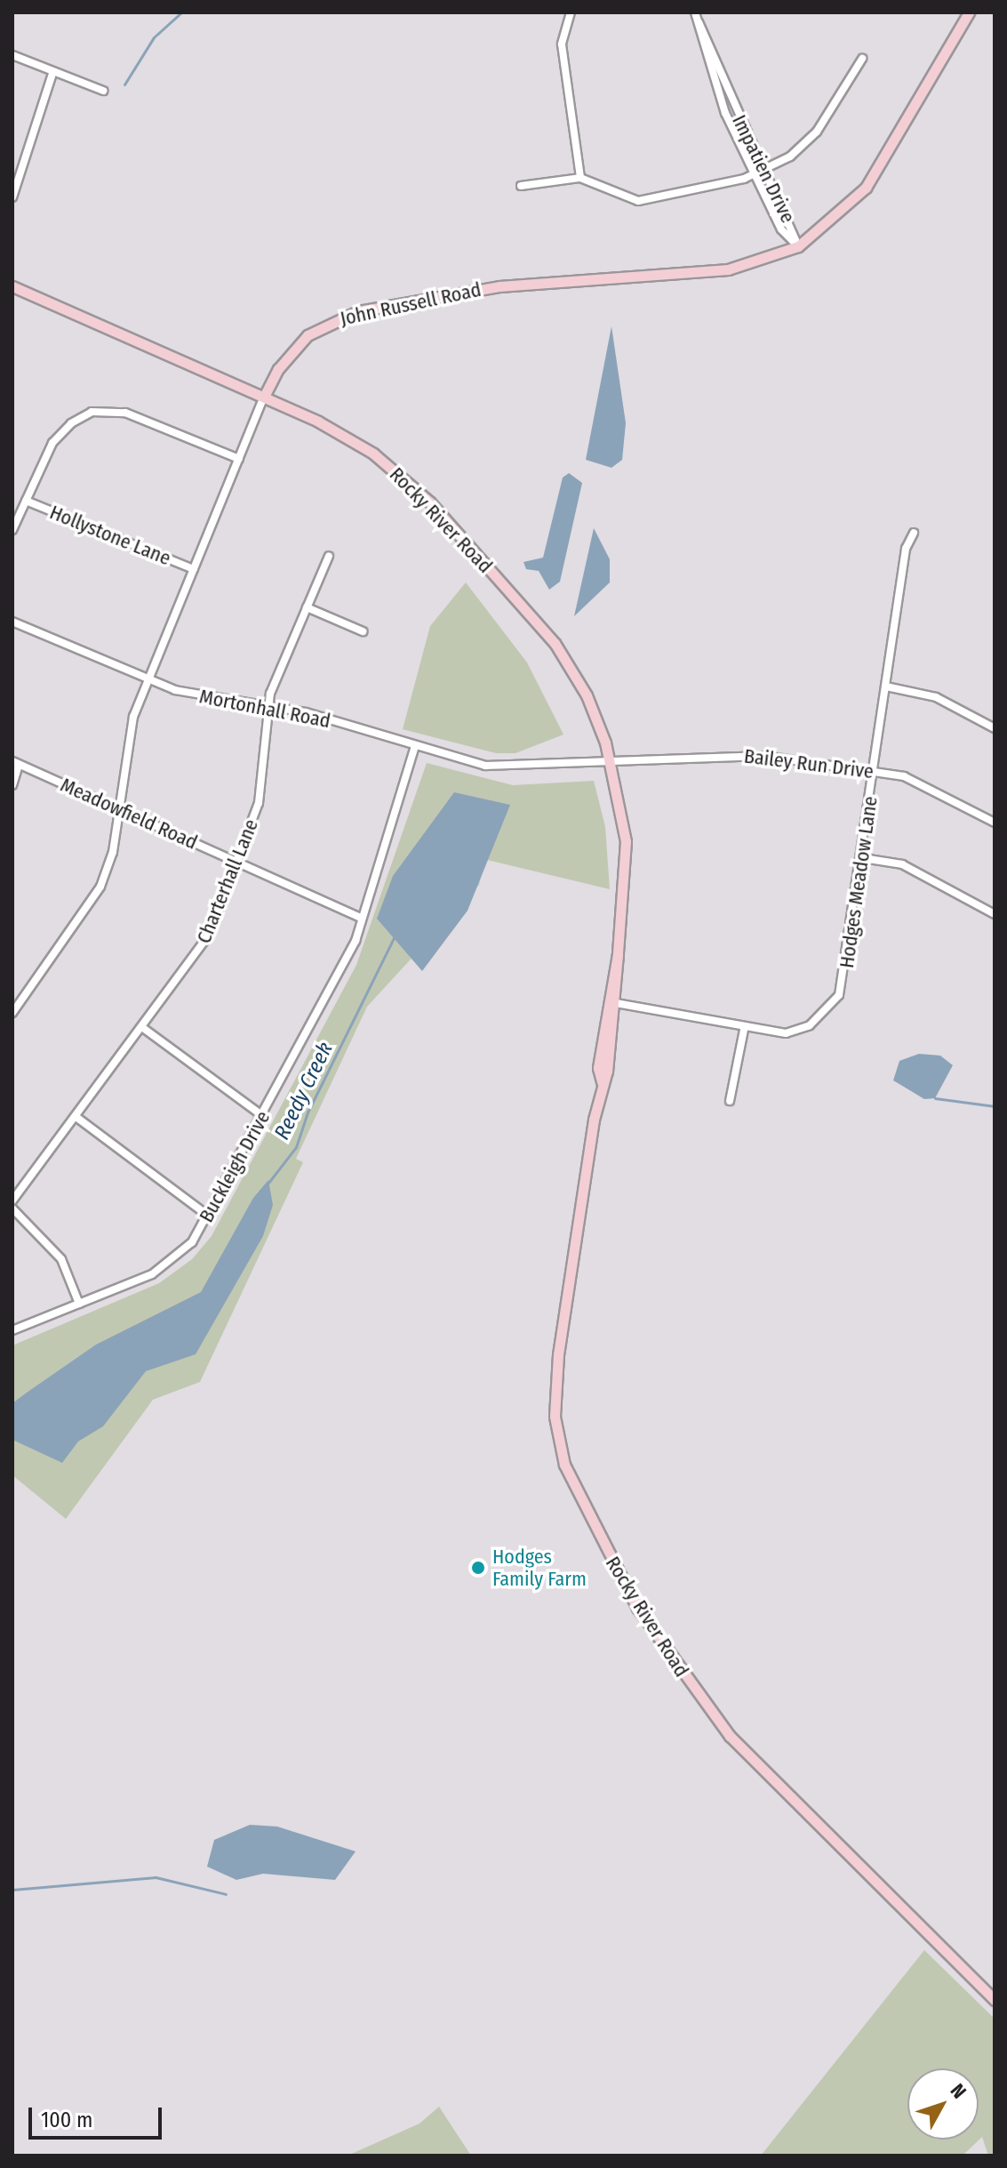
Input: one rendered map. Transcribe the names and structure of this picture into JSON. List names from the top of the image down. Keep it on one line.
{"streets":{"street":["Impatien Drive","John Russell Road","Rocky River Road","Hollystone Lane","Mortonhall Road","Bailey Run Drive","Meadowfield Road","Charterhall Lane","Hodges Meadow Lane","Buckleigh Drive"]},"crossings":[["Impatien Drive","John Russell Road"],["John Russell Road","Rocky River Road"],["John Russell Road","Hollystone Lane"],["John Russell Road","Mortonhall Road"],["John Russell Road","Meadowfield Road"],["Rocky River Road","Mortonhall Road"],["Rocky River Road","Bailey Run Drive"],["Rocky River Road","Hodges Meadow Lane"],["Mortonhall Road","Bailey Run Drive"],["Mortonhall Road","Charterhall Lane"],["Mortonhall Road","Buckleigh Drive"],["Bailey Run Drive","Hodges Meadow Lane"],["Meadowfield Road","Charterhall Lane"],["Meadowfield Road","Buckleigh Drive"]],"water":["Reedy Creek"],"places":["Hodges Family Farm"],"scale_bar":"100 m","north":"top right"}
